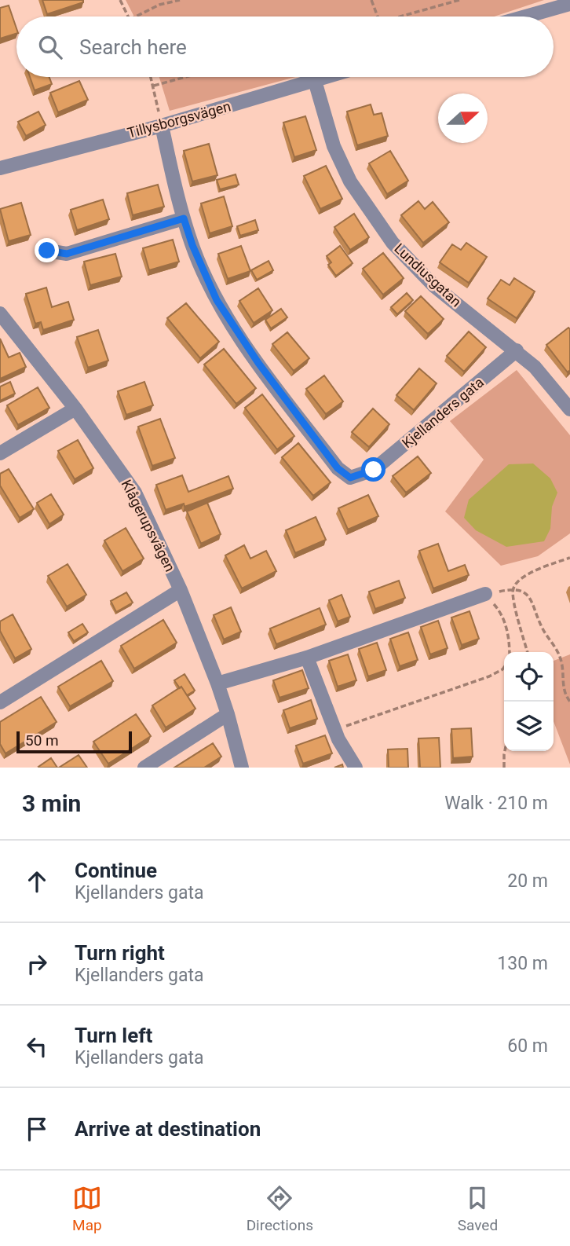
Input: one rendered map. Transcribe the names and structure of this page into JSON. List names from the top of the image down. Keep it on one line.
{"streets":{"street":["Tillysborgsvägen","Lundiusgatan","Kjellanders gata","Klågerupsvägen"]},"crossings":[["Tillysborgsvägen","Lundiusgatan"],["Tillysborgsvägen","Kjellanders gata"],["Lundiusgatan","Kjellanders gata"]],"scale_bar":"50 m","north":"right","page":{"search":"Search here","scale":"50 m","heading":["3 min","Walk · 210 m"],"list":[["Continue","Kjellanders gata","20 m"],["Turn right","Kjellanders gata","130 m"],["Turn left","Kjellanders gata","60 m"],"Arrive at destination"],"nav":["Map","Directions","Saved"]}}
